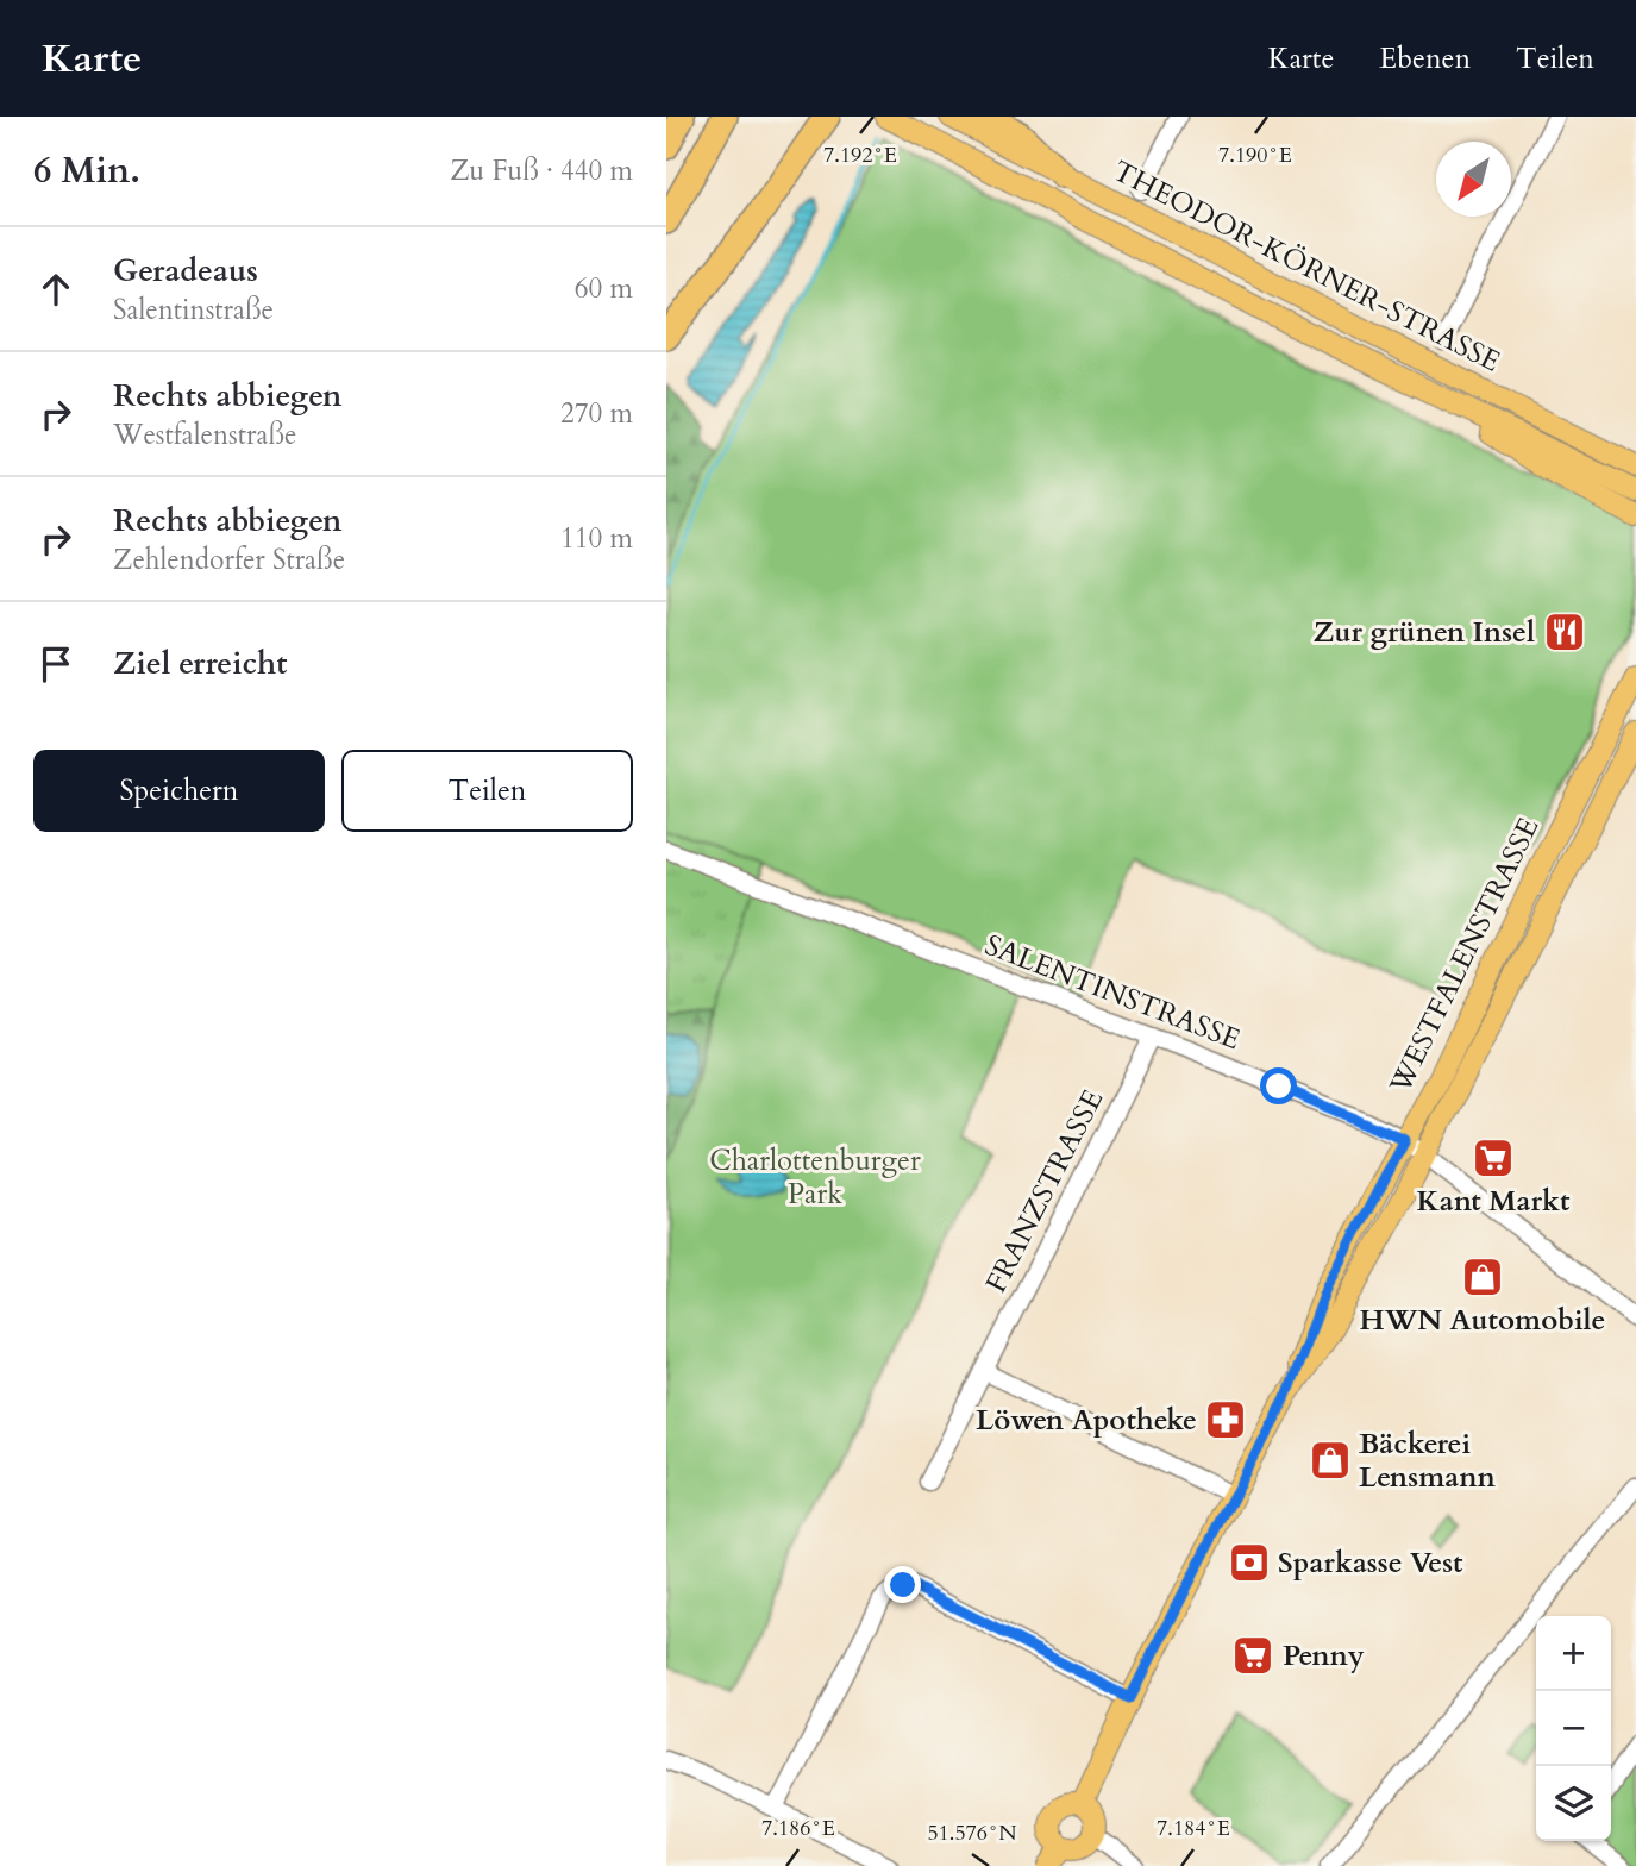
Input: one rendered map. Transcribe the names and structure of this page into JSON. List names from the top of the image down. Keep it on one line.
{"streets":{"main road":["THEODOR-KÖRNER-STRASSE","WESTFALENSTRASSE"],"street":["SALENTINSTRASSE","FRANZSTRASSE"]},"crossings":[["WESTFALENSTRASSE","SALENTINSTRASSE"],["SALENTINSTRASSE","FRANZSTRASSE"]],"parks":["Charlottenburger Park"],"places":{"restaurant":["Zur grünen Insel"],"supermarket":["Kant Markt","Penny"],"shop":["HWN Automobile","Bäckerei Lensmann"],"pharmacy":["Löwen Apotheke"],"bank":["Sparkasse Vest"]},"north":"bottom left","page":{"header":"Karte","nav":["Karte","Ebenen","Teilen"],"heading":["6 Min.","Zu Fuß · 440 m"],"list":[["Geradeaus","Salentinstraße","60 m"],["Rechts abbiegen","Westfalenstraße","270 m"],["Rechts abbiegen","Zehlendorfer Straße","110 m"],"Ziel erreicht"],"buttons":["Speichern","Teilen"],"map_buttons":["+","−"]},"coordinates":["7.192°E","7.190°E","7.186°E","7.184°E","51.576°N"]}
